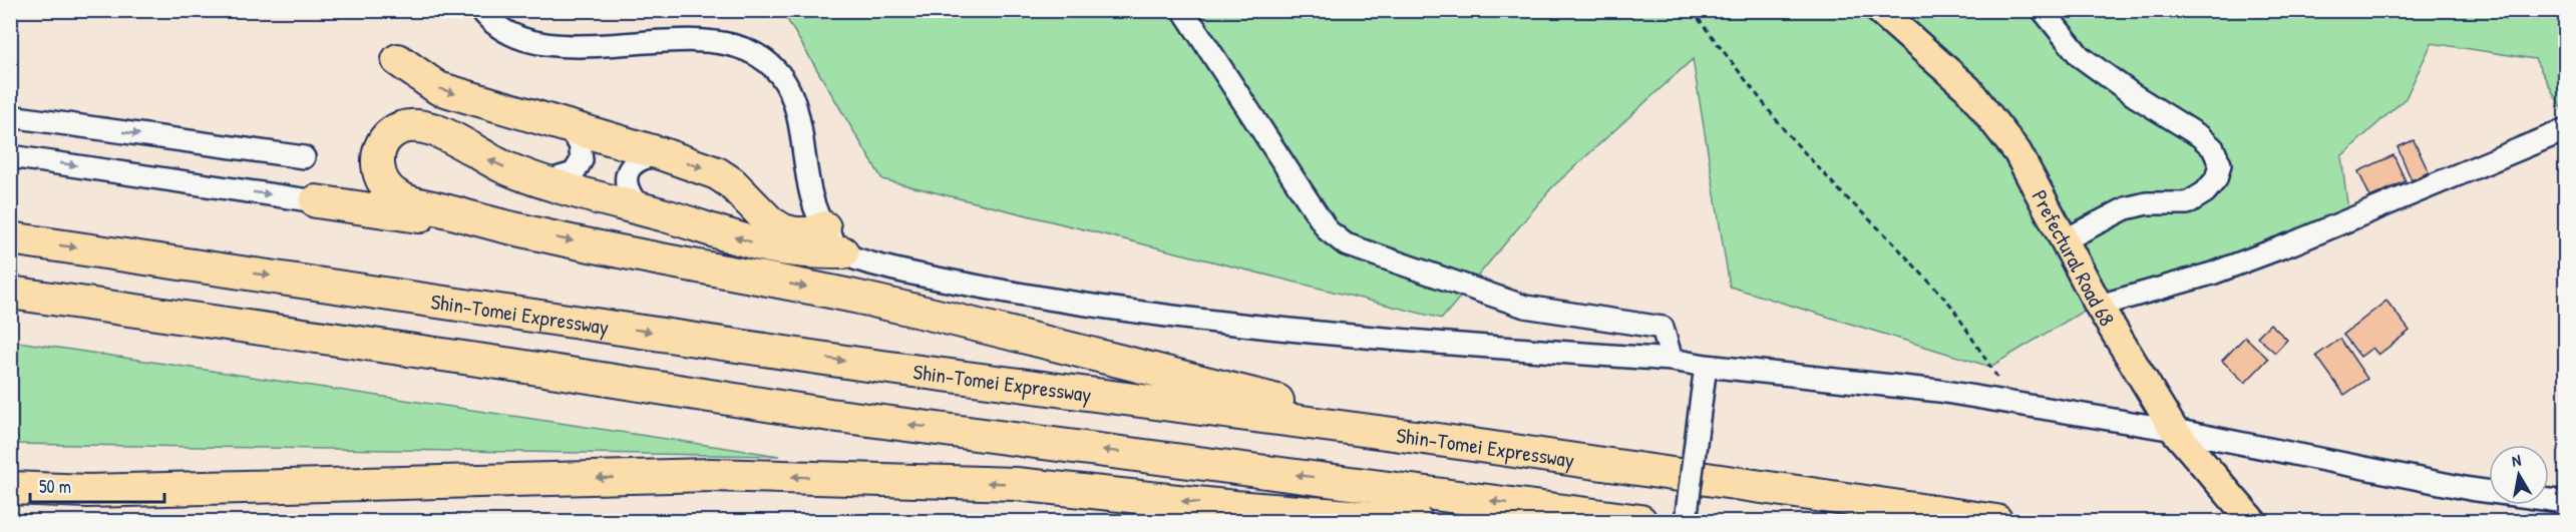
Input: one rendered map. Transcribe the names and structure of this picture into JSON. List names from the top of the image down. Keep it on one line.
{"streets":{"highway":["Shin-Tomei Expressway"],"main road":["Prefectural Road 68"]},"scale_bar":"50 m","north":"top"}
